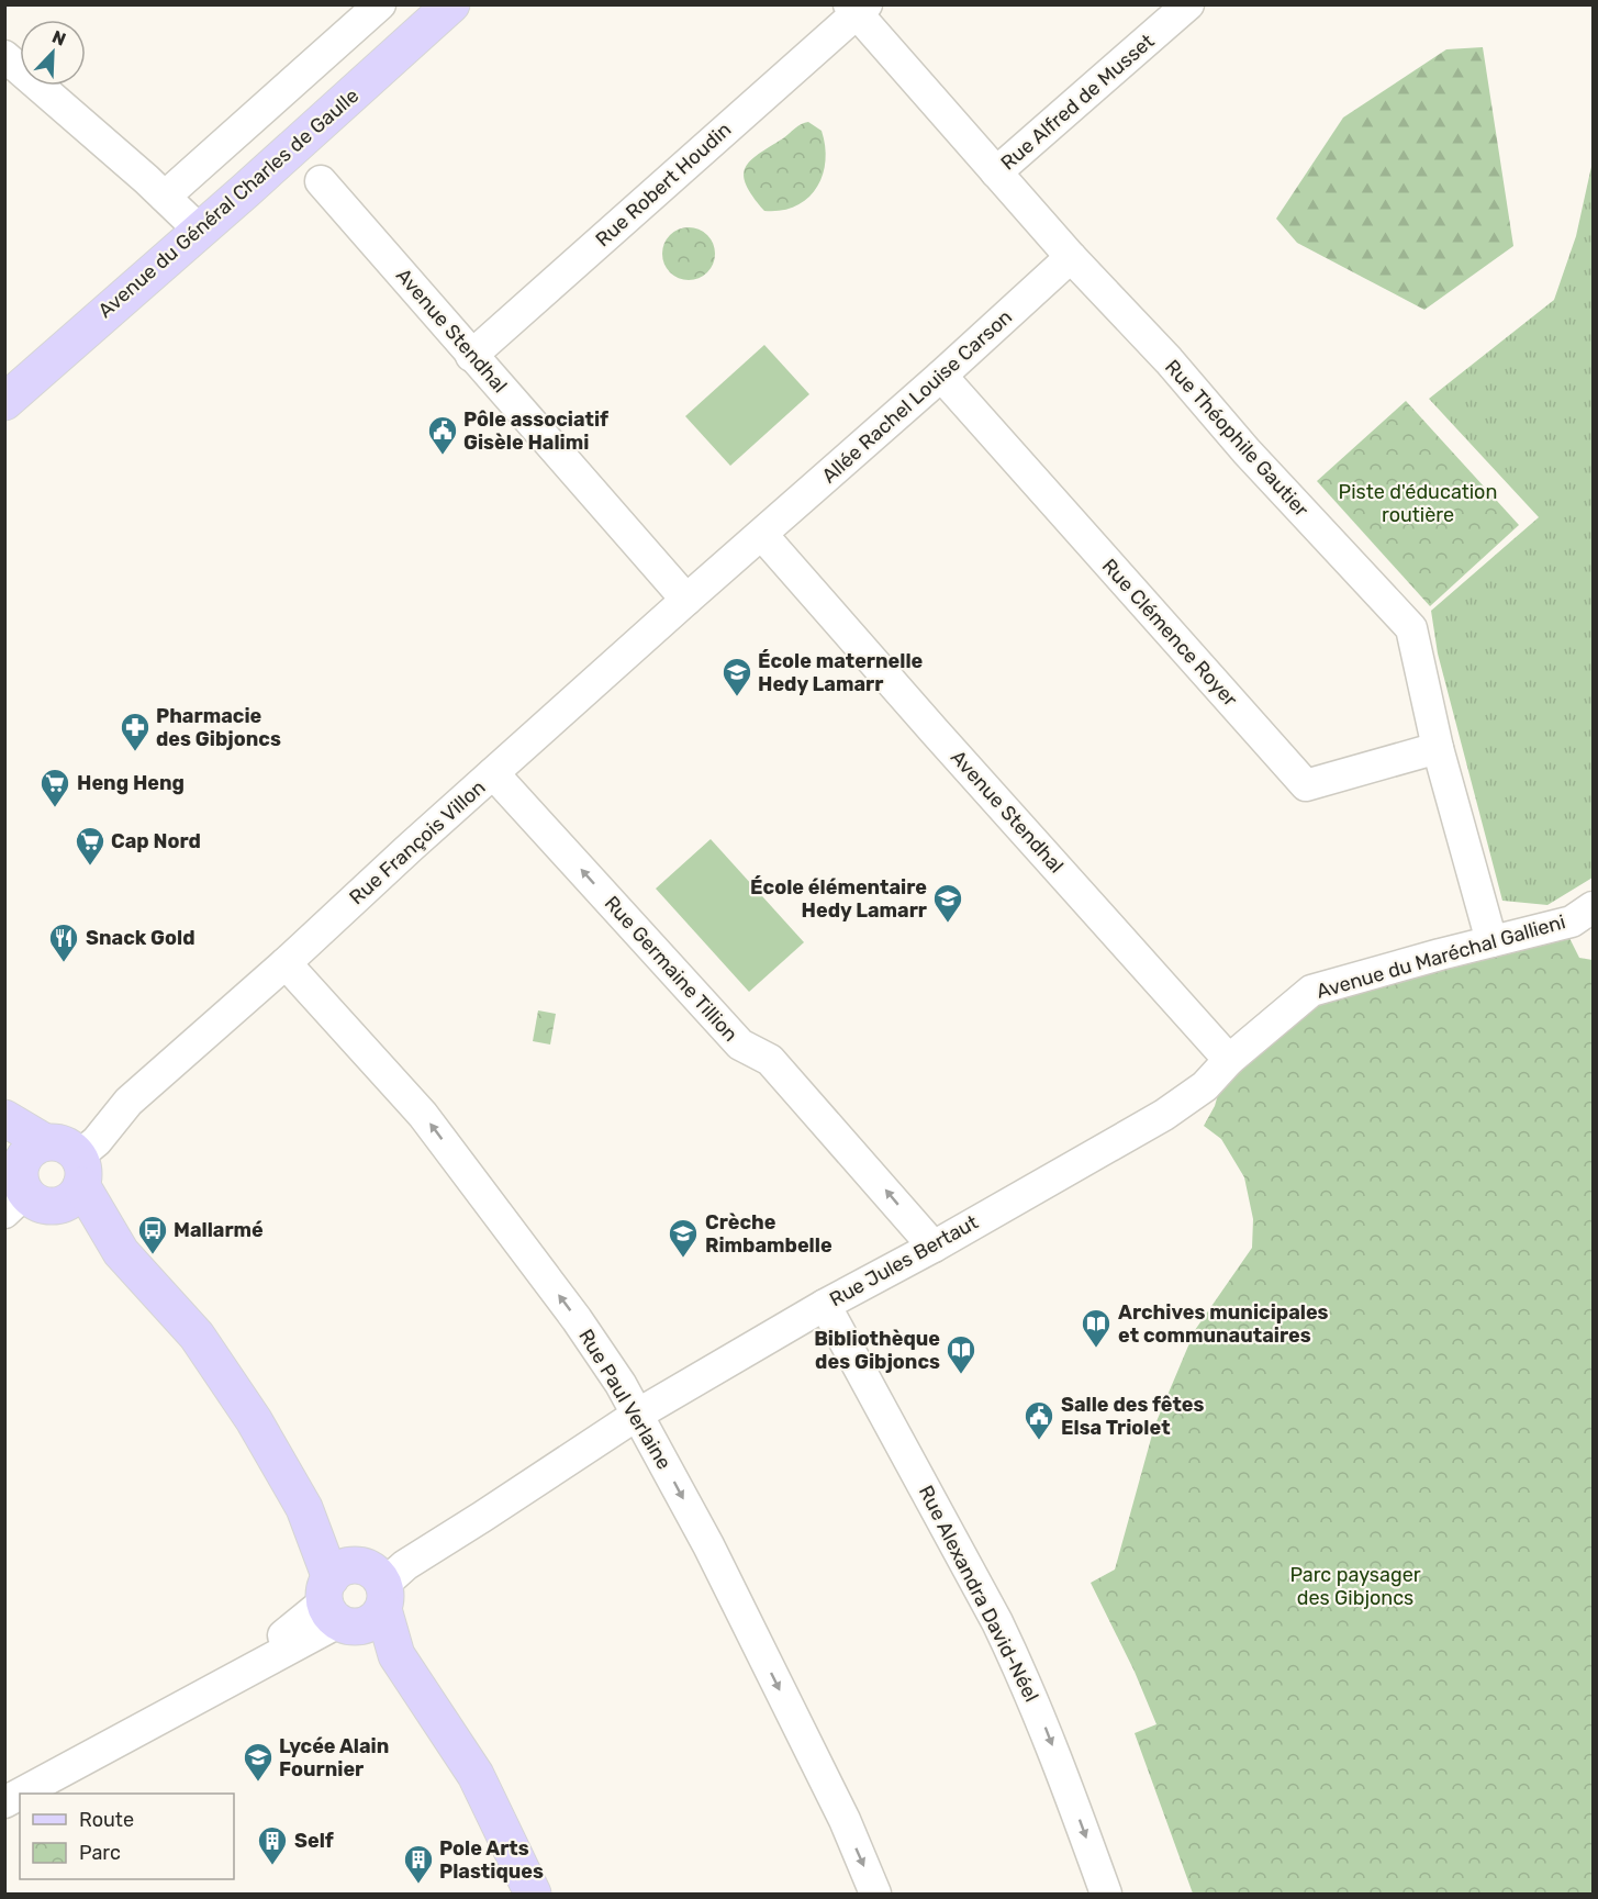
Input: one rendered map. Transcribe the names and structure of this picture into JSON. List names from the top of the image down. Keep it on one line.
{"streets":{"main road":["Avenue du Général Charles de Gaulle"],"street":["Rue Alfred de Musset","Rue Robert Houdin","Avenue Stendhal","Allée Rachel Louise Carson","Rue Théophile Gautier","Rue Clémence Royer","Rue François Villon","Avenue du Maréchal Gallieni","Rue Germaine Tillion","Rue Jules Bertaut","Rue Paul Verlaine","Rue Alexandra David-Néel"]},"crossings":[["Rue Alfred de Musset","Rue Théophile Gautier"],["Rue Robert Houdin","Avenue Stendhal"],["Rue Robert Houdin","Rue Théophile Gautier"],["Avenue Stendhal","Allée Rachel Louise Carson"],["Avenue Stendhal","Rue François Villon"],["Avenue Stendhal","Avenue du Maréchal Gallieni"],["Avenue Stendhal","Rue Jules Bertaut"],["Allée Rachel Louise Carson","Rue Théophile Gautier"],["Allée Rachel Louise Carson","Rue Clémence Royer"],["Allée Rachel Louise Carson","Rue François Villon"],["Rue Théophile Gautier","Rue Clémence Royer"],["Rue Théophile Gautier","Avenue du Maréchal Gallieni"],["Rue François Villon","Rue Germaine Tillion"],["Rue François Villon","Rue Paul Verlaine"],["Avenue du Maréchal Gallieni","Rue Jules Bertaut"],["Rue Germaine Tillion","Rue Jules Bertaut"],["Rue Jules Bertaut","Rue Paul Verlaine"],["Rue Jules Bertaut","Rue Alexandra David-Néel"]],"one_way":["Rue Germaine Tillion","Rue Alexandra David-Néel"],"parks":["Piste d'éducation routière","Parc paysager des Gibjoncs"],"places":{"public building":["Pôle associatif Gisèle Halimi","Salle des fêtes Elsa Triolet"],"school or university":["École maternelle Hedy Lamarr","École élémentaire Hedy Lamarr","Crèche Rimbambelle","Lycée Alain Fournier"],"pharmacy":["Pharmacie des Gibjoncs"],"supermarket":["Heng Heng","Cap Nord"],"restaurant":["Snack Gold"],"bus stop":["Mallarmé"],"library":["Archives municipales et communautaires","Bibliothèque des Gibjoncs"],"building":["Self","Pole Arts Plastiques"]},"legend":["Route","Parc"],"north":"top right"}
